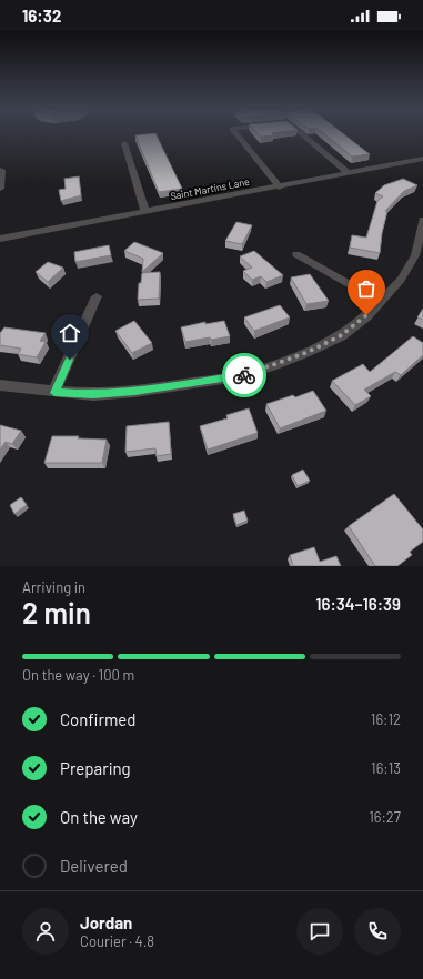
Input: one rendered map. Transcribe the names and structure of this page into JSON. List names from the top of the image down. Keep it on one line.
{"streets":{"street":["Saint Martins Lane"]},"page":{"status":"16:32","heading":["2 min","Arriving in","16:34–16:39"],"panel":["Jordan","Courier · 4.8"],"bar":"On the way · 100 m","list":[["Confirmed","16:12"],["Preparing","16:13"],["On the way","16:27"],"Delivered"]}}
